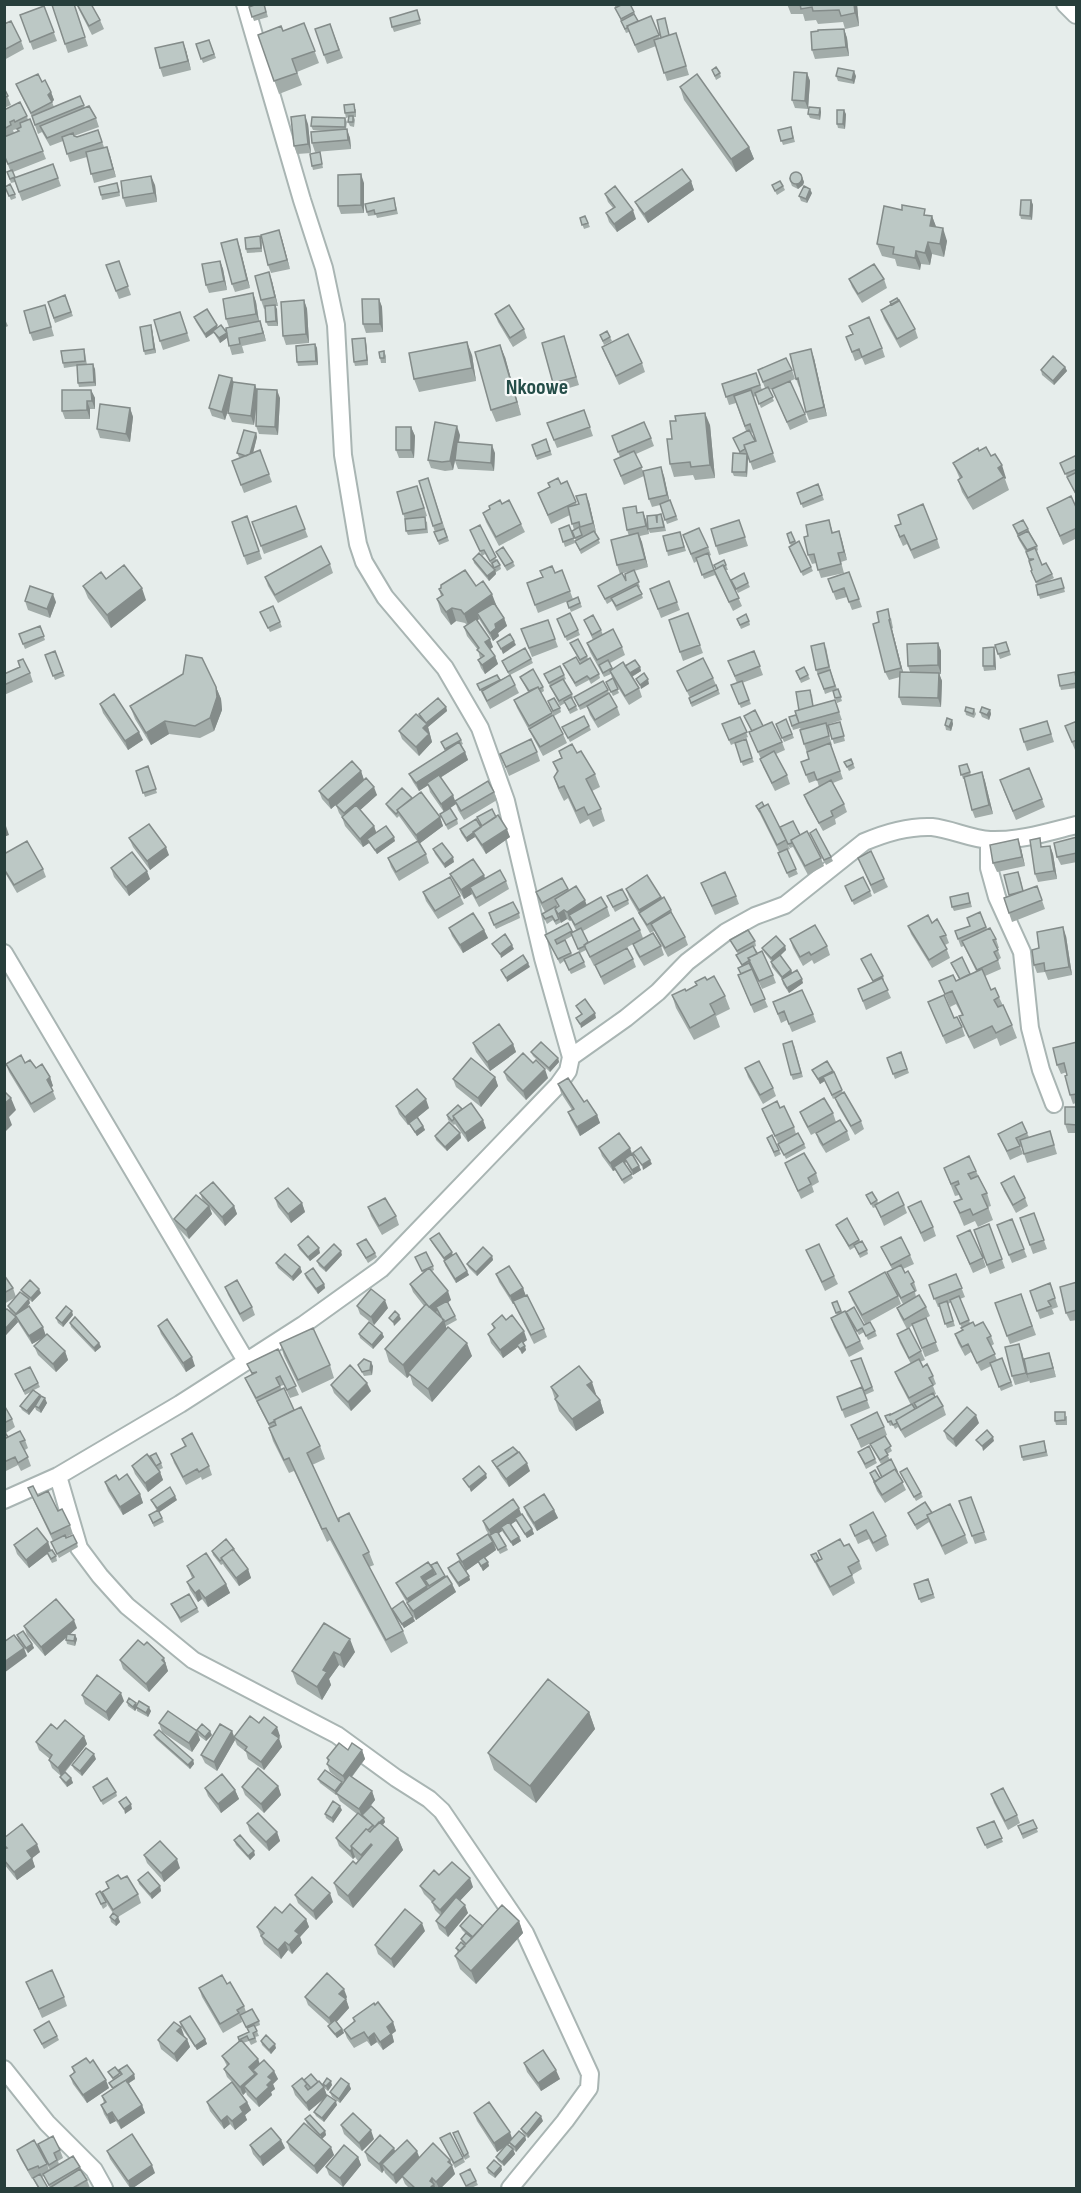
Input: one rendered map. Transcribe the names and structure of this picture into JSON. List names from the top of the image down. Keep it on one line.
{"districts":["Nkoowe"]}
